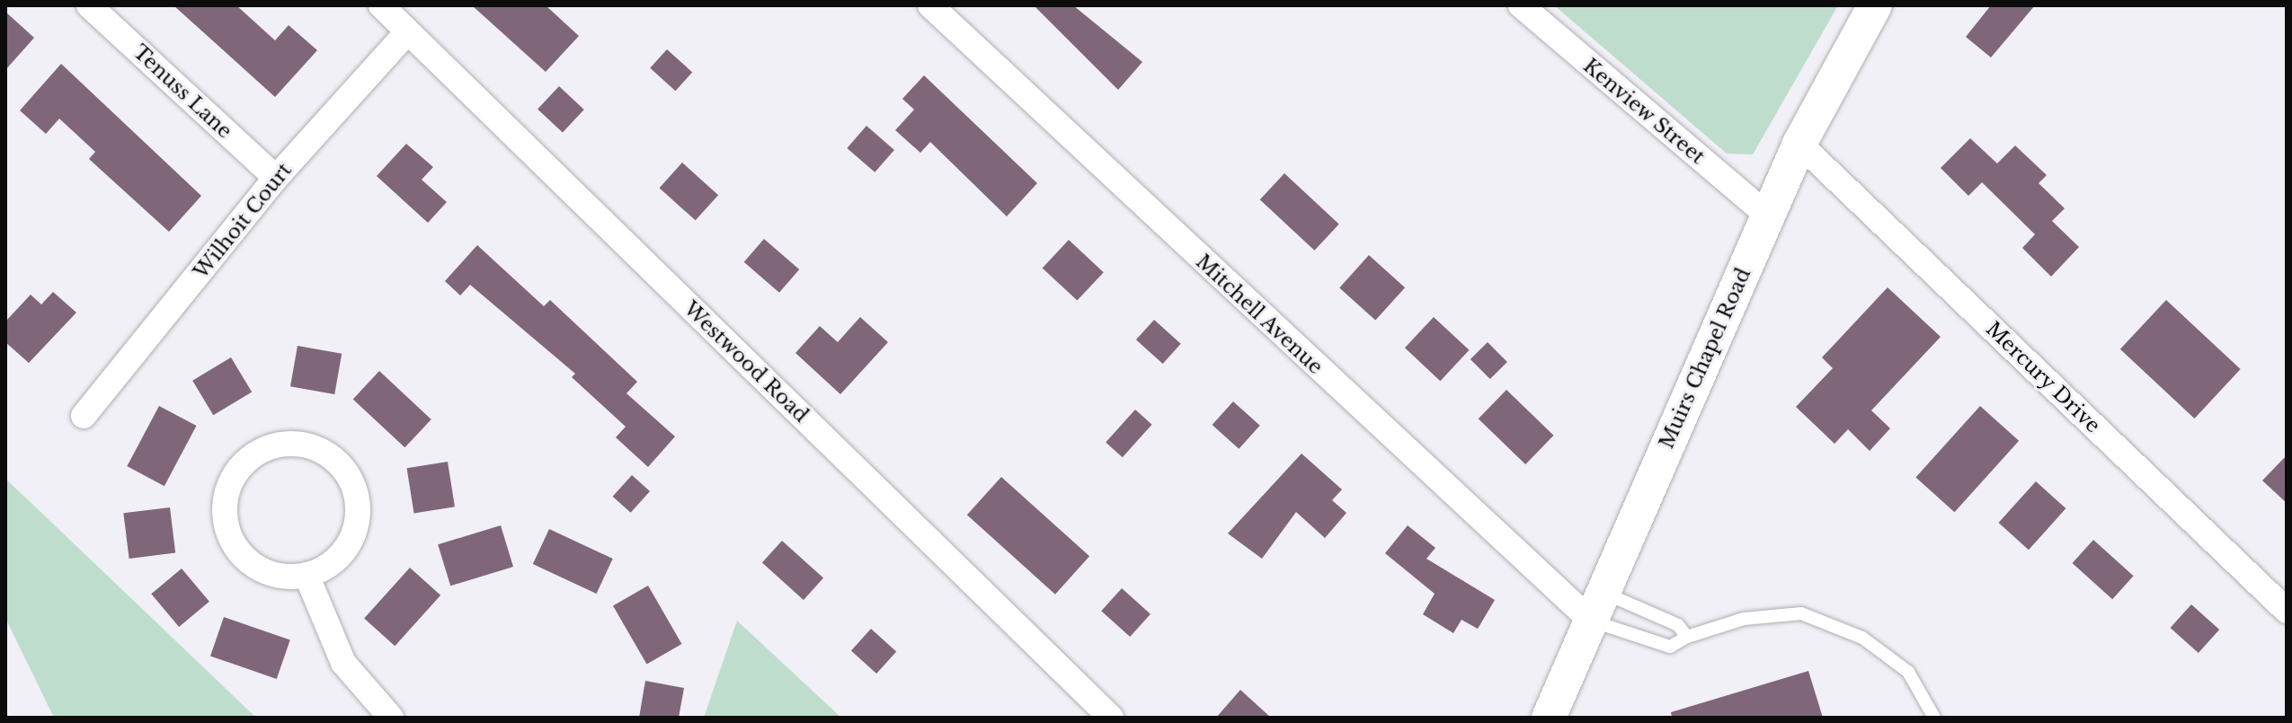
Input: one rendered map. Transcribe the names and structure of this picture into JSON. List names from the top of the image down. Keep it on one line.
{"streets":{"main road":["Muirs Chapel Road"],"street":["Tenuss Lane","Kenview Street","Wilhoit Court","Mitchell Avenue","Westwood Road","Mercury Drive"]},"crossings":[["Tenuss Lane","Wilhoit Court"],["Kenview Street","Muirs Chapel Road"],["Wilhoit Court","Westwood Road"],["Mitchell Avenue","Muirs Chapel Road"],["Muirs Chapel Road","Mercury Drive"]]}
